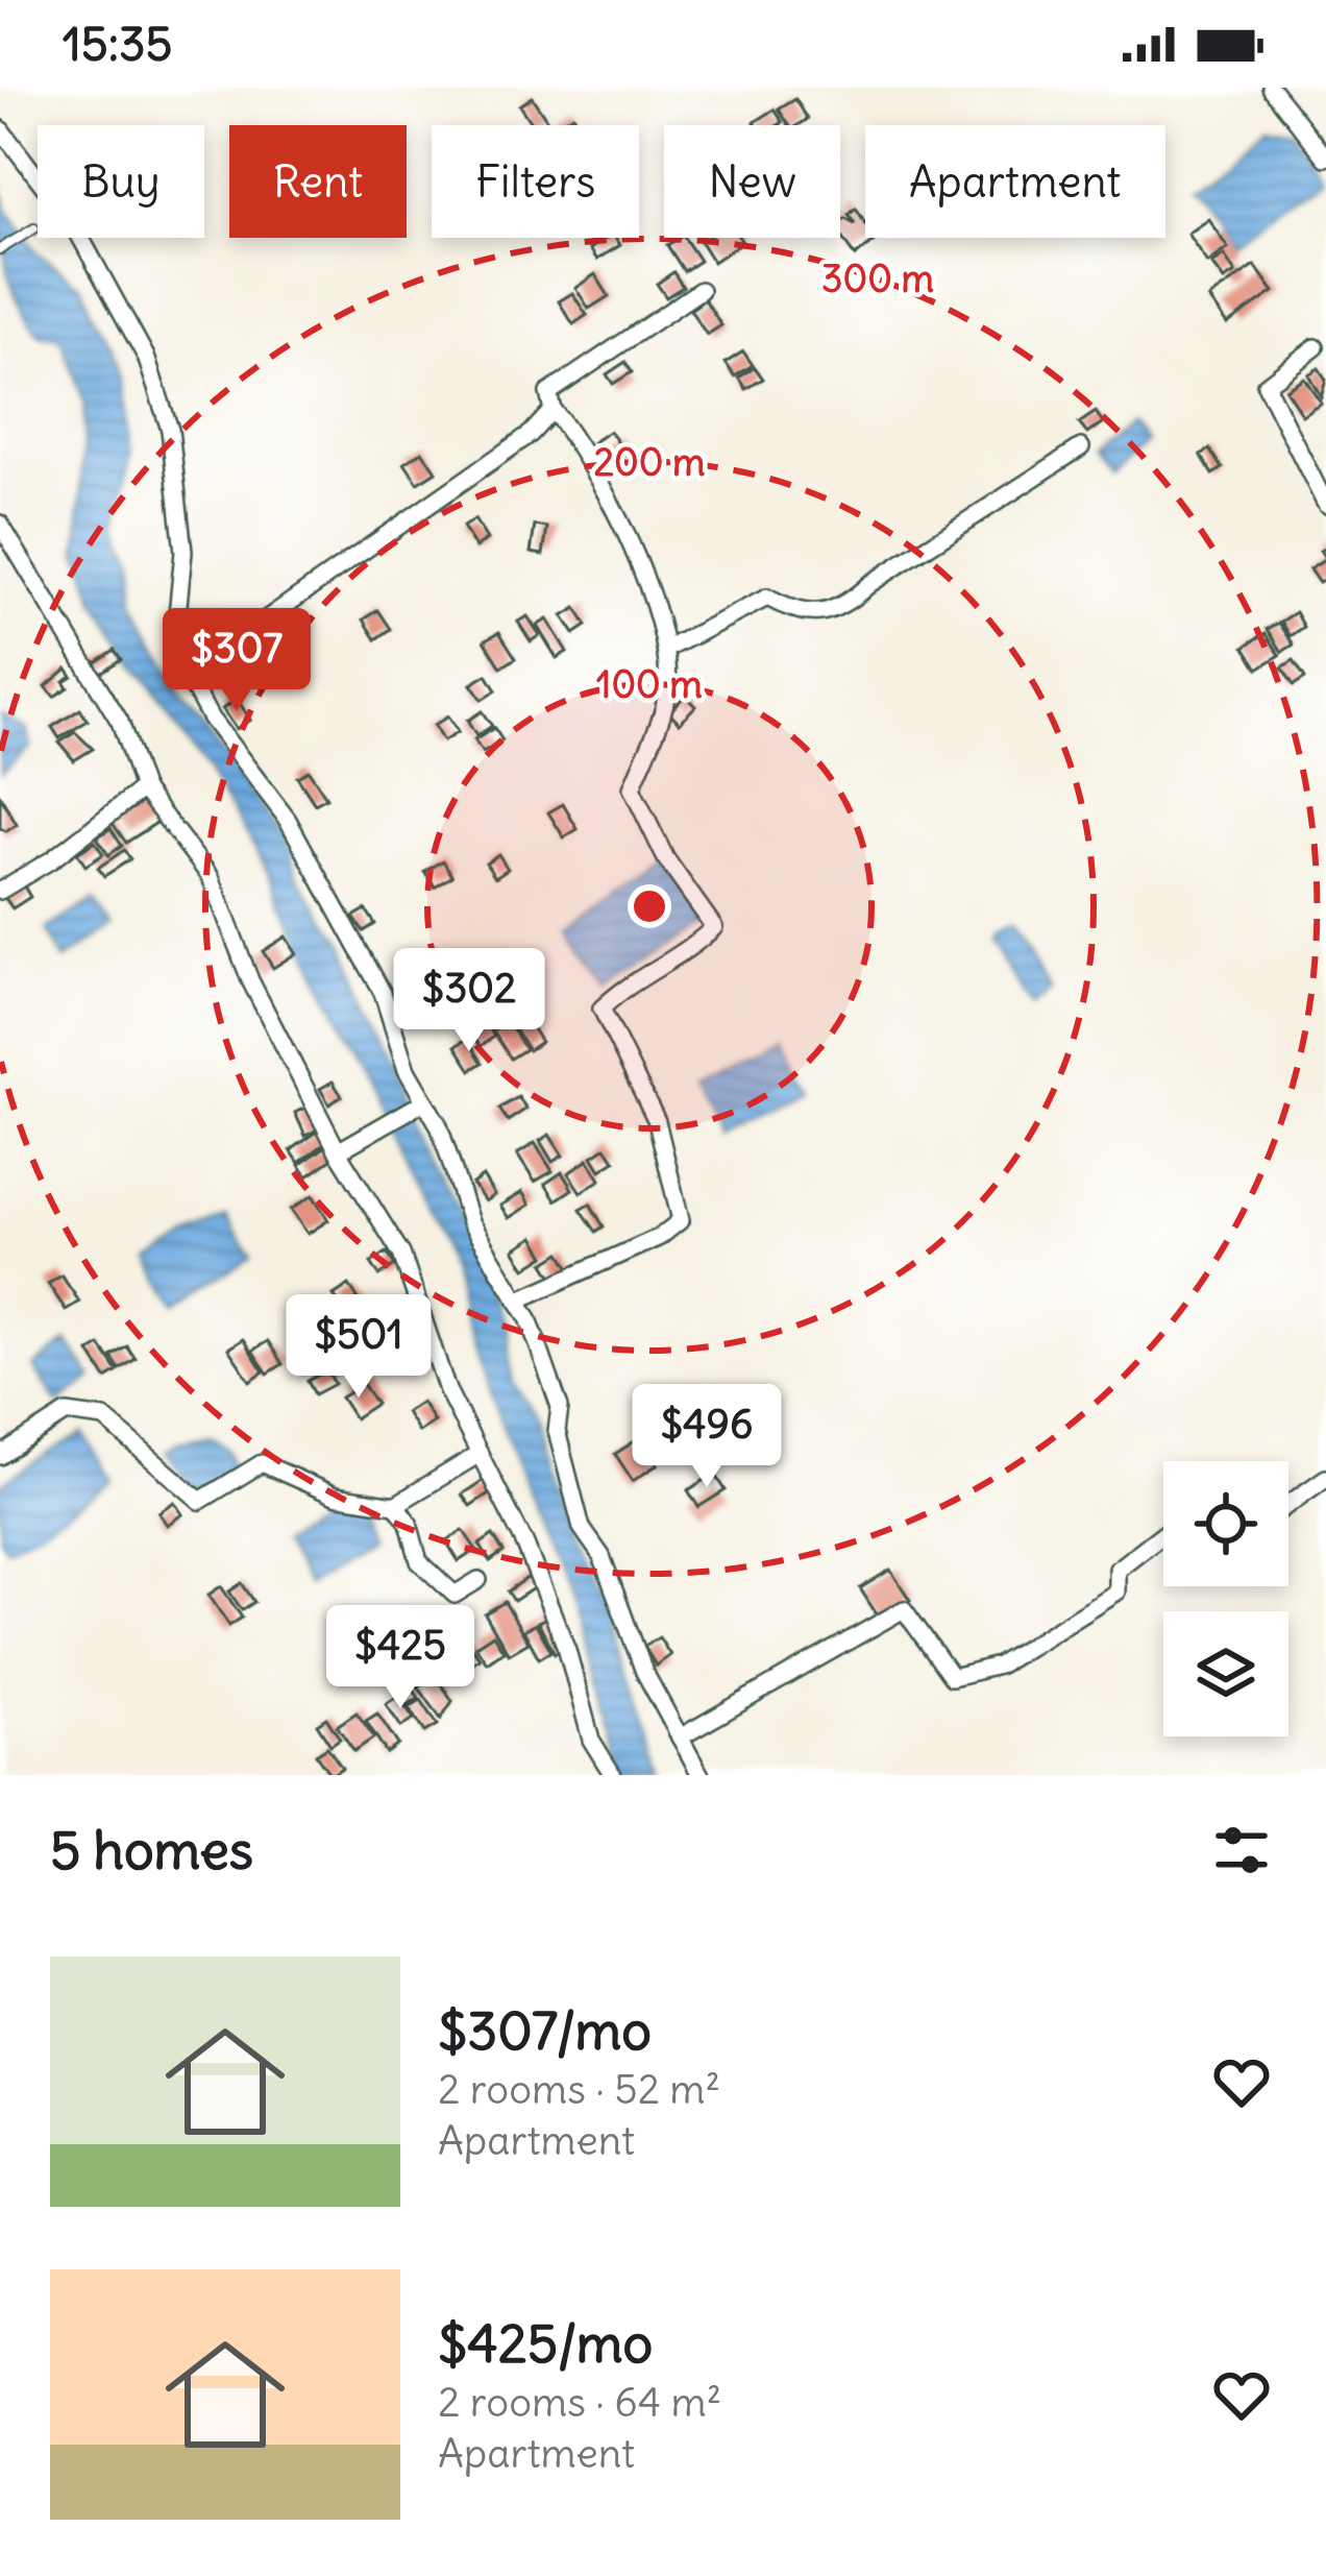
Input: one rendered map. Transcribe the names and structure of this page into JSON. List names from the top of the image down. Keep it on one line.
{"page":{"status":"15:35","chip":["Buy","Rent","Filters","New","Apartment"],"price":["$307","$302","$501","$496","$425"],"heading":"5 homes","list":[{"name":"$307/mo","note":"2 rooms · 52 m² · Apartment"},{"name":"$425/mo","note":"2 rooms · 64 m² · Apartment"}]},"rings":["300 m","200 m","100 m"]}
